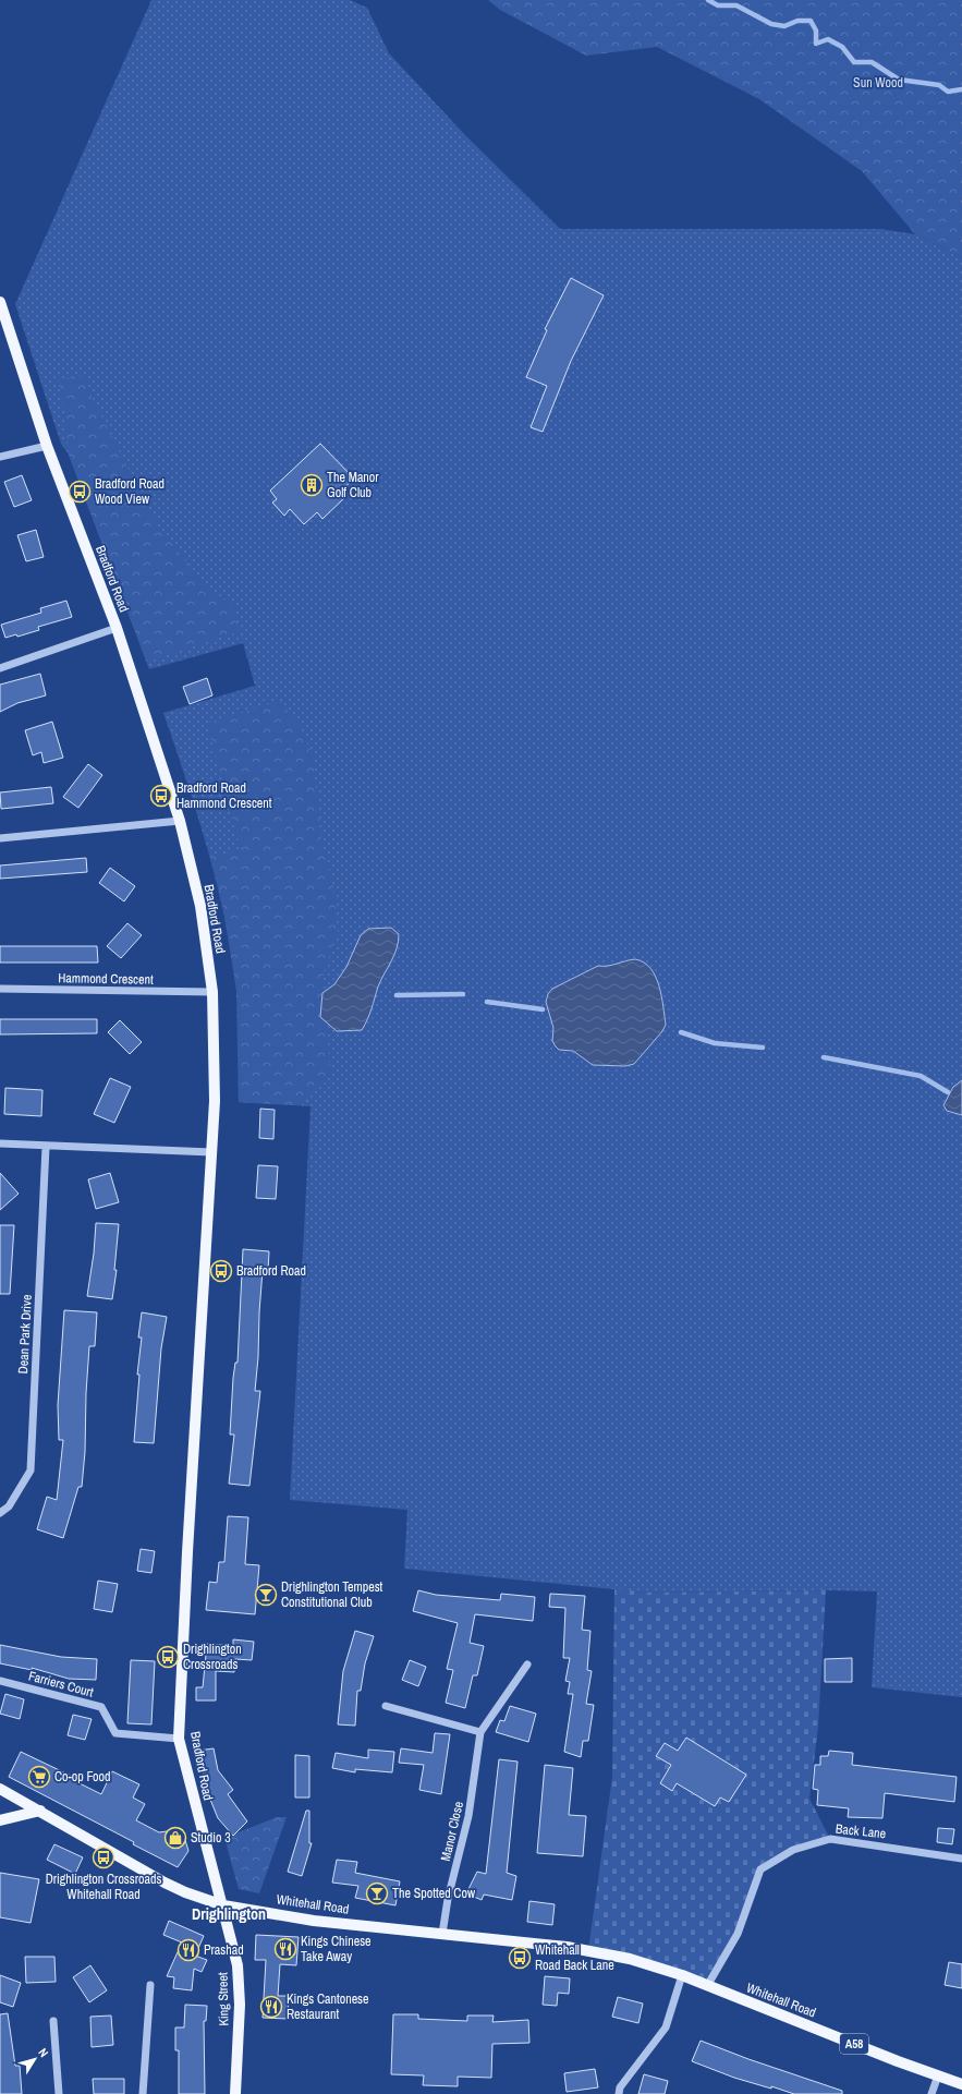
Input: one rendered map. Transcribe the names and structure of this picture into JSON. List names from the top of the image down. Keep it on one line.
{"streets":{"main road":["Bradford Road","Whitehall Road","King Street","A58"],"street":["Hammond Crescent","Dean Park Drive","Farriers Court","Manor Close","Back Lane"]},"crossings":[["Bradford Road","Hammond Crescent"],["Bradford Road","Farriers Court"],["Bradford Road","Whitehall Road"],["Bradford Road","King Street"],["Manor Close","Whitehall Road"],["Back Lane","Whitehall Road"],["Whitehall Road","King Street"]],"districts":["Drighlington"],"parks":["Sun Wood"],"places":{"building":["The Manor Golf Club"],"bus stop":["Bradford Road Wood View","Bradford Road Hammond Crescent","Bradford Road","Drighlington Crossroads","Drighlington Crossroads Whitehall Road","Whitehall Road Back Lane"],"bar":["Drighlington Tempest Constitutional Club","The Spotted Cow"],"supermarket":["Co-op Food"],"shop":["Studio 3"],"restaurant":["Kings Chinese Take Away","Prashad","Kings Cantonese Restaurant"]},"north":"top right"}
